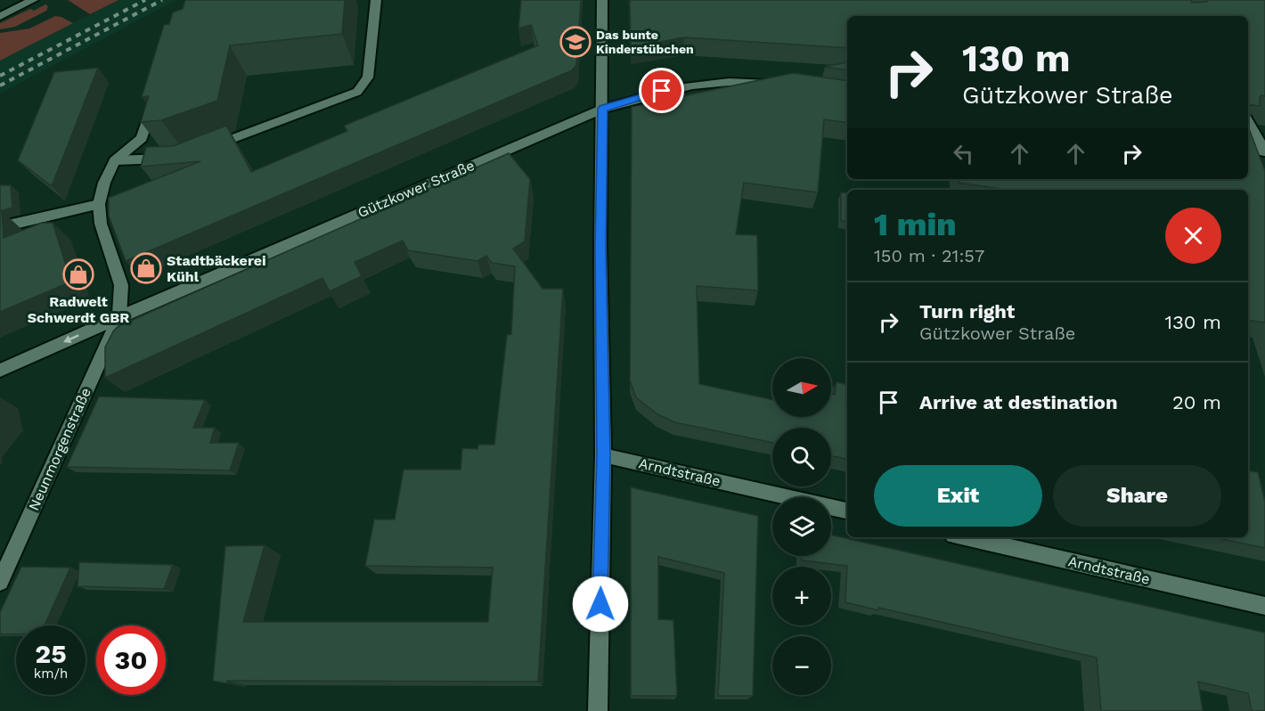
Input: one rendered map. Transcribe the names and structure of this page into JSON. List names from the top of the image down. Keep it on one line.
{"streets":{"street":["Gützkower Straße","Neunmorgenstraße","Arndtstraße"]},"crossings":[["Gützkower Straße","Neunmorgenstraße"]],"places":{"school or university":["Das bunte Kinderstübchen"],"shop":["Stadtbäckerei Kühl","Radwelt Schwerdt GBR"]},"north":"right","page":{"turn":["130 m","Gützkower Straße"],"heading":["1 min","150 m · 21:57"],"list":[{"name":"Turn right","note":"Gützkower Straße","value":"130 m"},{"name":"Arrive at destination","value":"20 m"}],"map_buttons":["+","−"],"buttons":["Exit","Share"],"speed":"25 km/h","limit":"30"}}
